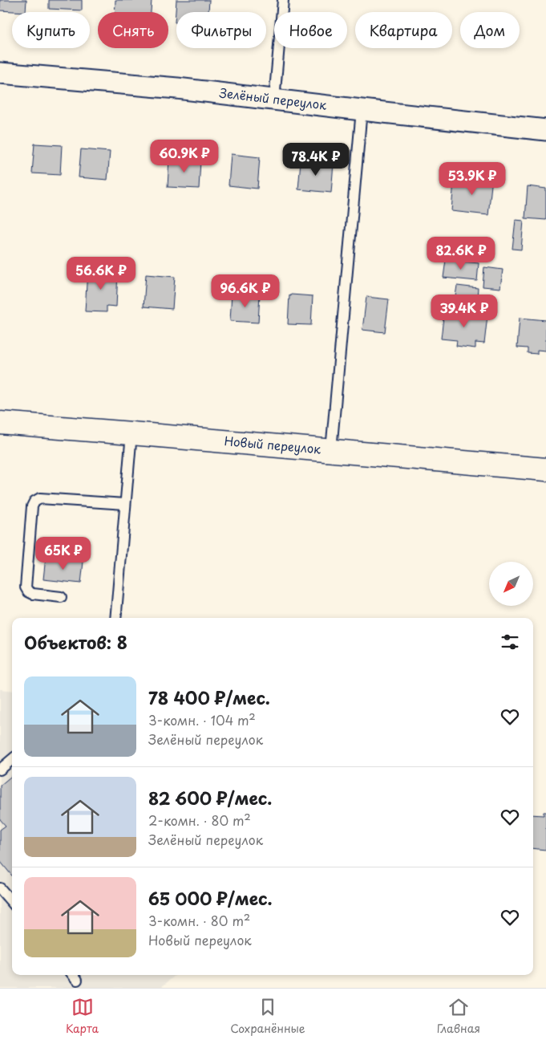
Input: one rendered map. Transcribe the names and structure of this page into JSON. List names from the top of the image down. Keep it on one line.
{"streets":{"street":["Зелёный переулок","Новый переулок"]},"north":"bottom left","page":{"chip":["Купить","Снять","Фильтры","Новое","Квартира","Дом"],"price":["60.9K ₽","78.4K ₽","53.9K ₽","82.6K ₽","56.6K ₽","96.6K ₽","39.4K ₽","65K ₽"],"heading":"Объектов: 8","list":[{"name":"78 400 ₽/мес.","note":"3-комн. · 104 m² · Зелёный переулок"},{"name":"82 600 ₽/мес.","note":"2-комн. · 80 m² · Зелёный переулок"},{"name":"65 000 ₽/мес.","note":"3-комн. · 80 m² · Новый переулок"}],"tabs":["Карта","Сохранённые","Главная"]}}
